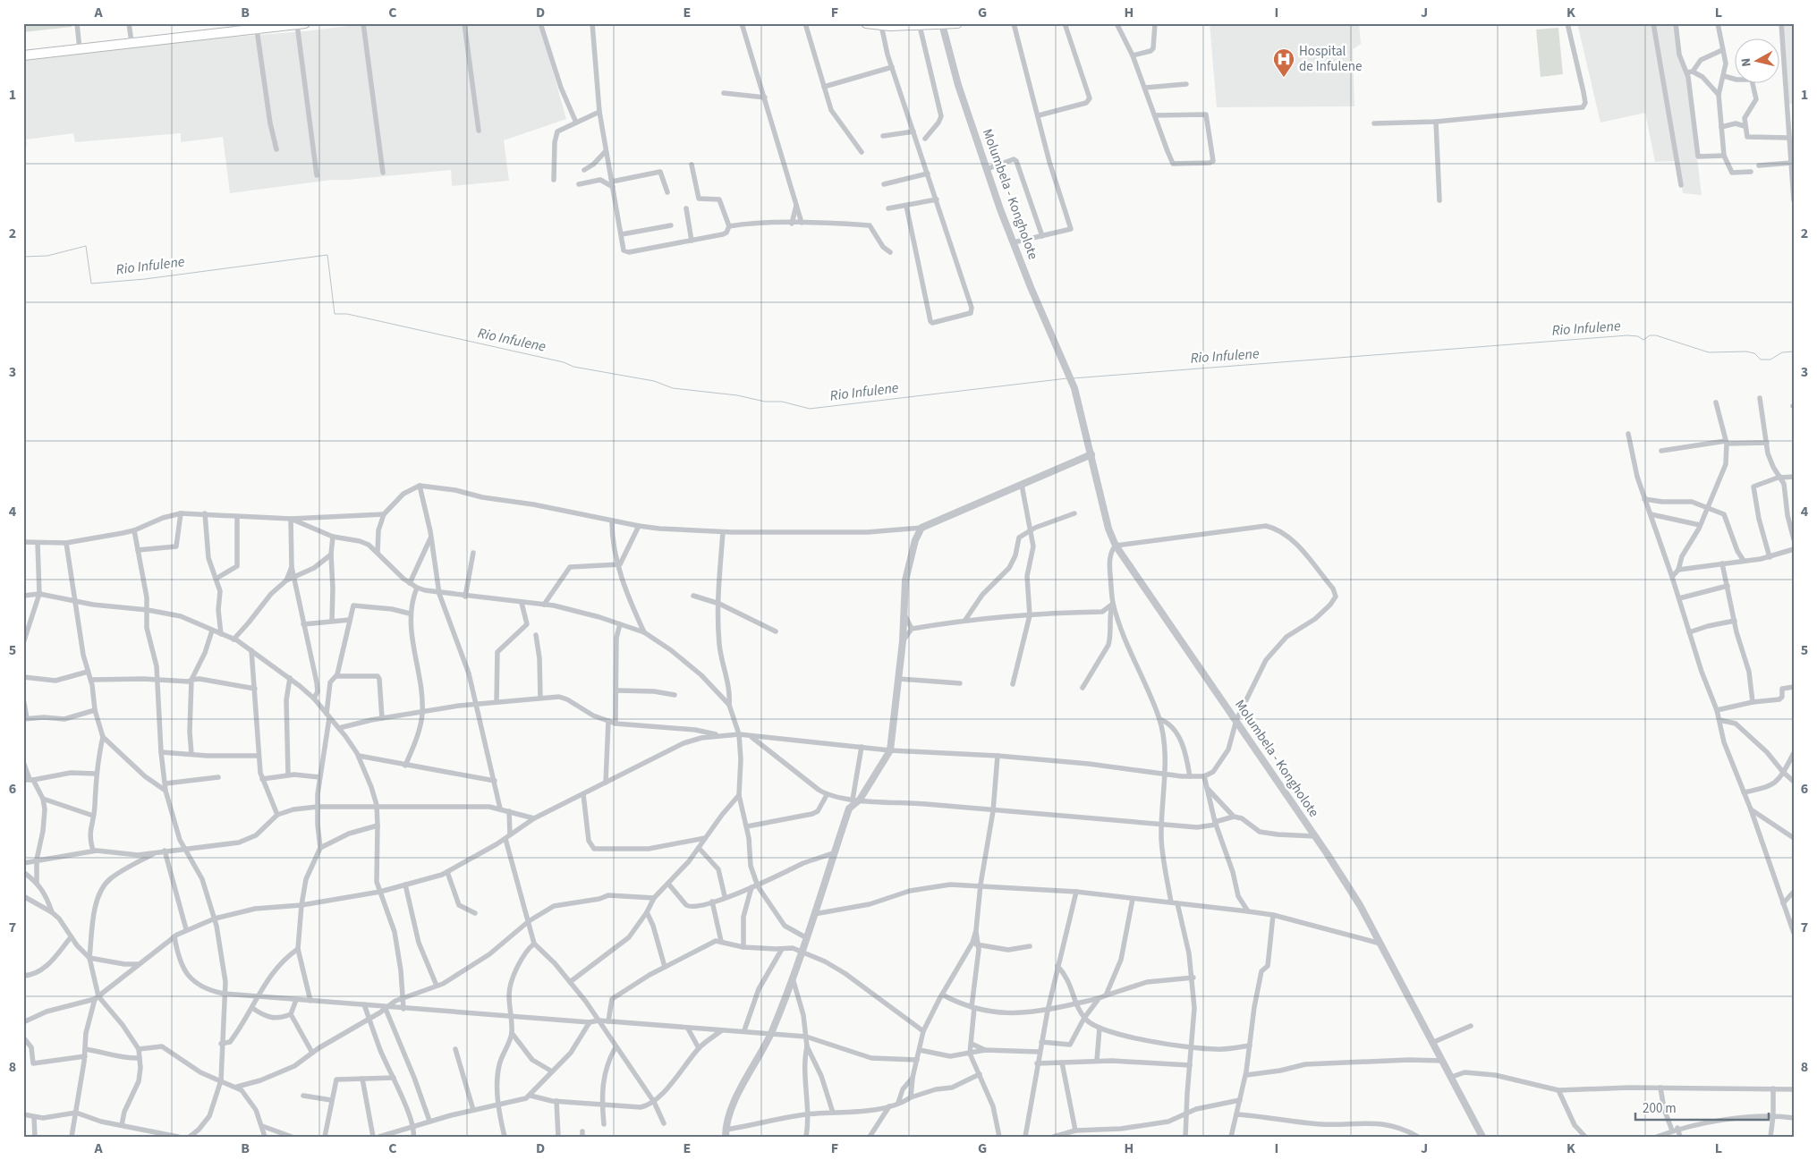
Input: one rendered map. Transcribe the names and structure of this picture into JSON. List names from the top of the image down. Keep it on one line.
{"streets":{"street":["Molumbela - Kongholote"]},"water":["Rio Infulene"],"places":{"hospital":["Hospital de Infulene"]},"scale_bar":"200 m","north":"left","grid":{"columns":["A","B","C","D","E","F","G","H","I","J","K","L"],"rows":["1","2","3","4","5","6","7","8"]}}
